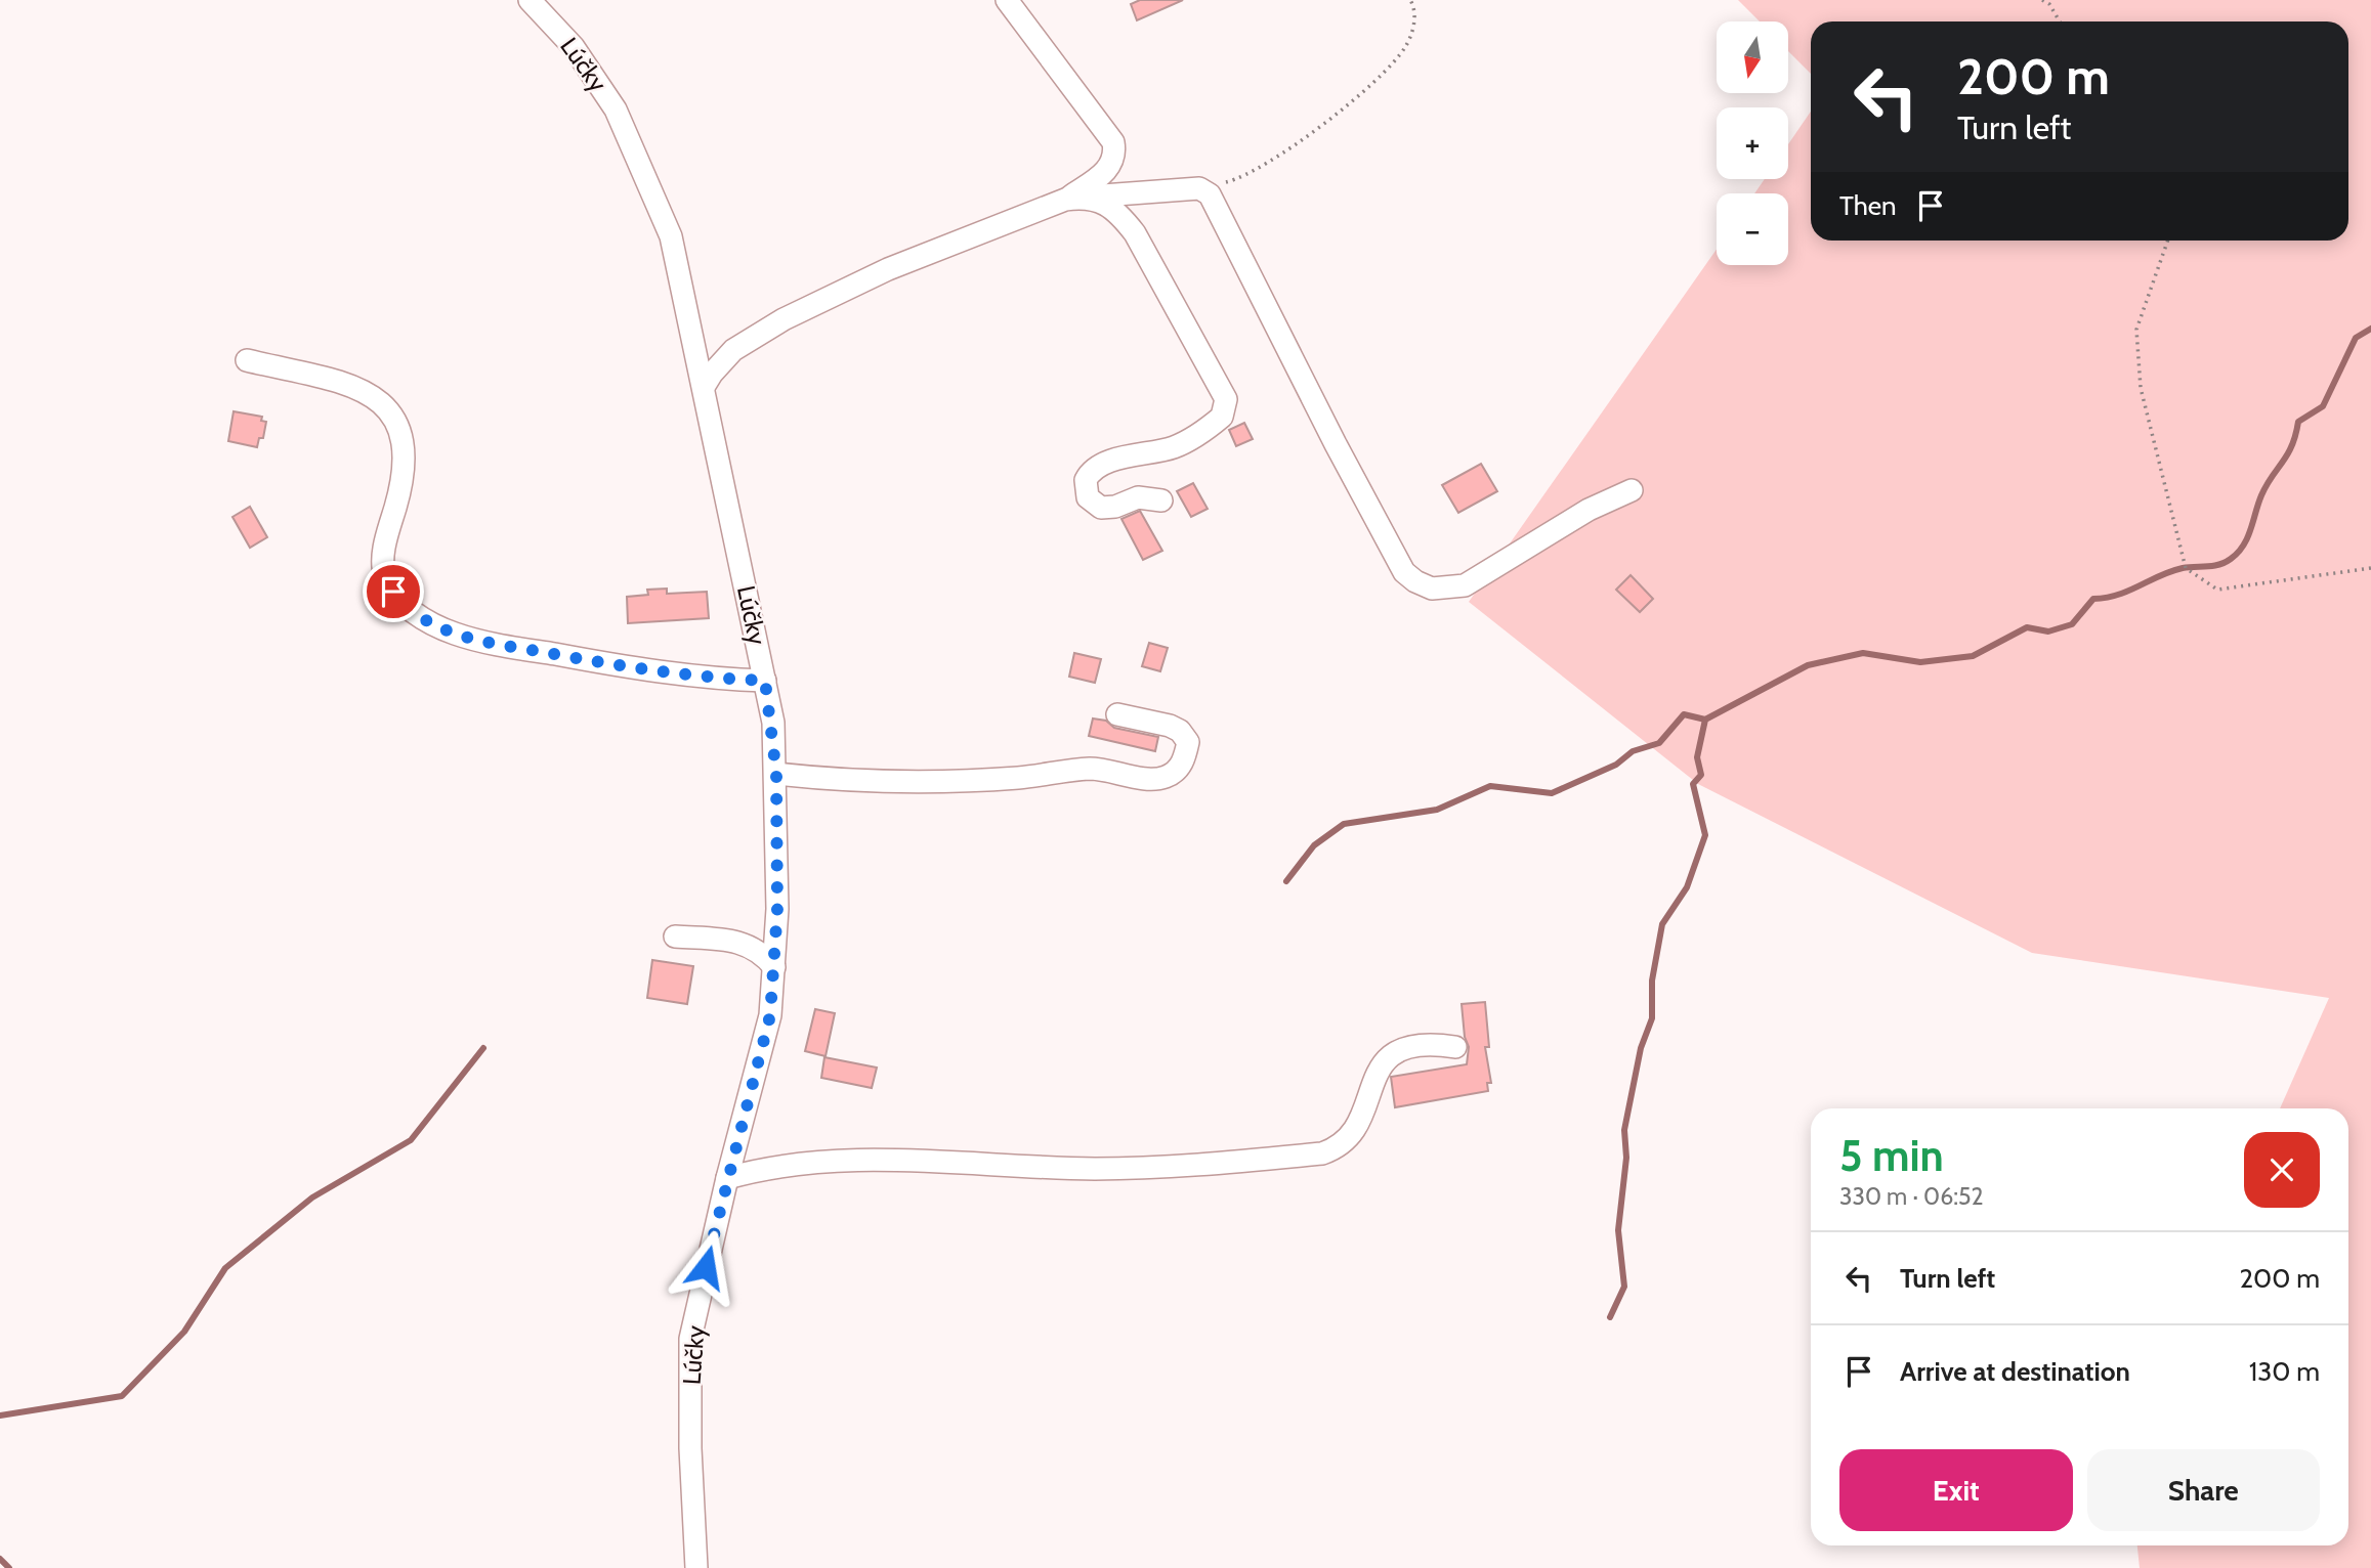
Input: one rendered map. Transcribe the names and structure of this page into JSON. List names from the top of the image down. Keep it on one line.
{"streets":{"street":["Lúčky"]},"north":"bottom","page":{"map_buttons":["+","−"],"turn":["200 m","Turn left"],"then":"Then","heading":["5 min","330 m · 06:52"],"list":[{"name":"Turn left","value":"200 m"},{"name":"Arrive at destination","value":"130 m"}],"buttons":["Exit","Share"]}}
